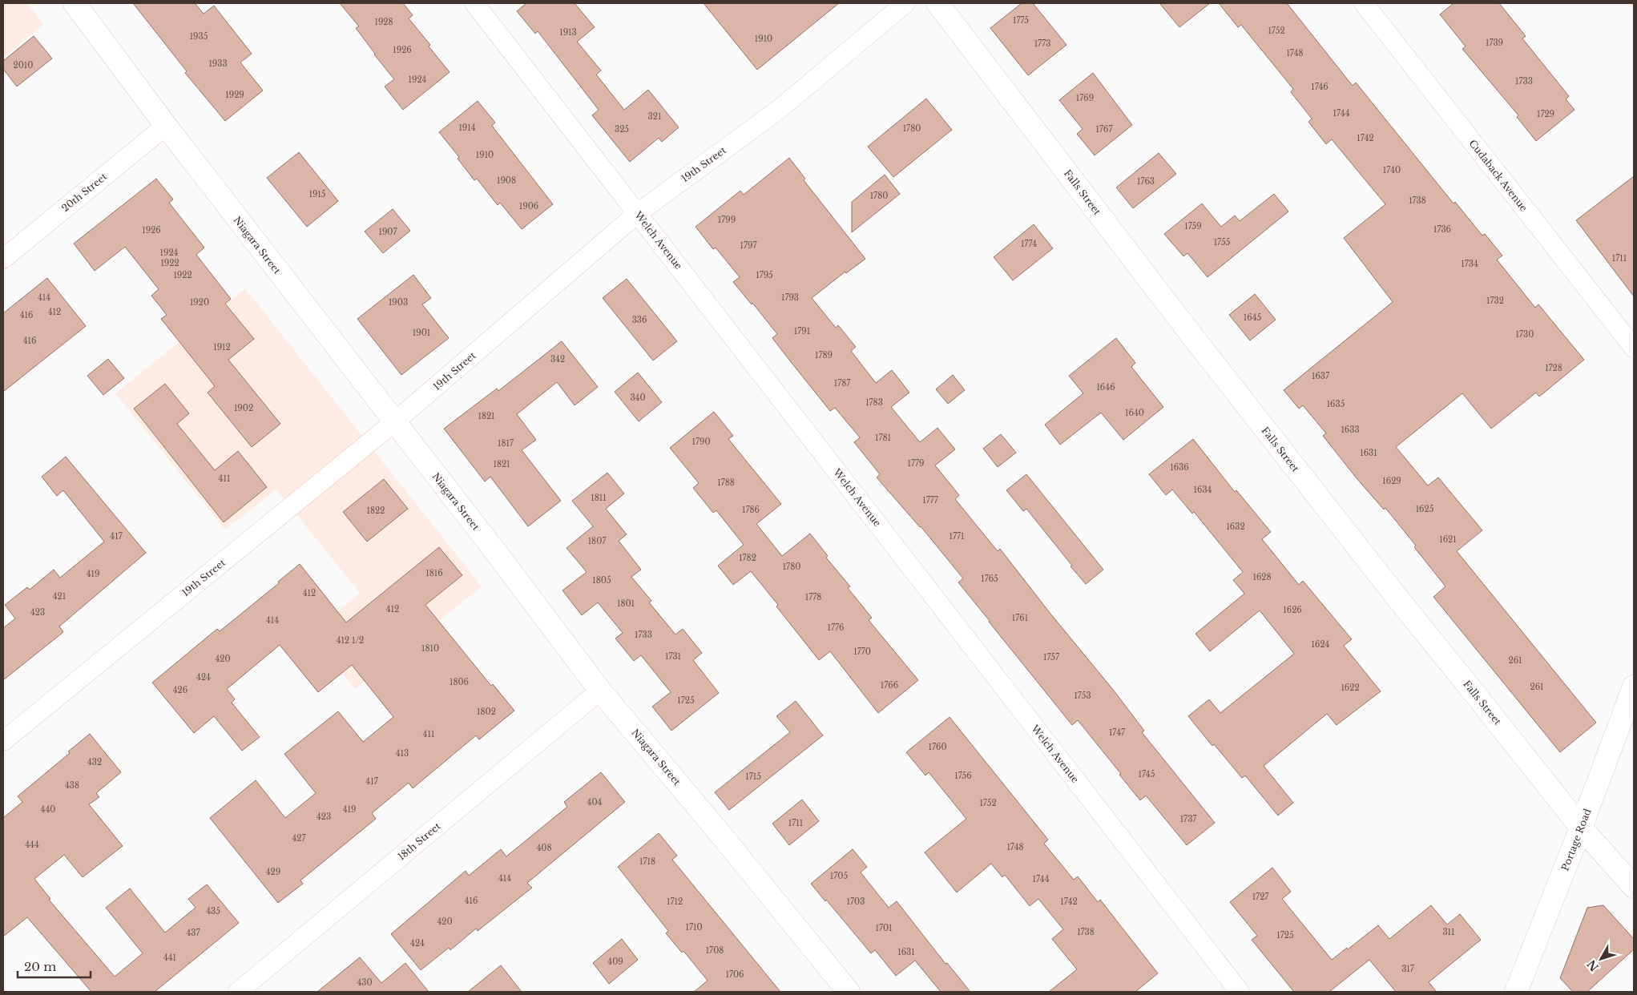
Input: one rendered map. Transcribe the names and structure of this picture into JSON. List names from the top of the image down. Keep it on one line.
{"streets":{"street":["19th Street","Cudaback Avenue","20th Street","Falls Street","Welch Avenue","Niagara Street","Portage Road","18th Street"]},"crossings":[["19th Street","Welch Avenue"],["19th Street","Niagara Street"],["20th Street","Niagara Street"],["Falls Street","Portage Road"],["Niagara Street","18th Street"]],"house_numbers":["1775","1928","1752","1913","1935","1910","1739","1773","1926","1748","1933","2010","1924","1733","1746","1929","1769","1744","1729","321","1914","1780","325","1767","1742","1910","1740","1908","1763","1915","1780","1738","1906","1799","1759","1736","1926","1907","1755","1774","1797","1924","1711","1922","1734","1922","1795","414","1793","1732","1920","1903","412","416","1645","336","1791","1901","1730","416","1912","1789","342","1728","1637","1787","1646","340","1783","1635","1902","1640","1821","1633","1781","1790","1817","1631","1779","1821","1636","411","1629","1788","1634","1811","1777","1625","1786","1822","1632","417","1771","1621","1807","1782","1780","1816","419","1628","1765","1805","412","421","1778","1801","412","1626","423","1761","414","1776","1733","412 1/2","1624","1810","1770","1731","1757","420","261","424","1806","1766","261","1622","426","1753","1725","1802","1747","411","1760","413","432","1745","1756","1715","417","438","404","1752","440","419","423","1737","1711","427","444","1748","408","1718","429","1705","414","1744","1727","416","1712","1703","1742","435","420","1710","1701","1738","311","437","1725","424","1708","1631","441","409","317","1706","430"],"scale_bar":"20 m","north":"bottom left"}
